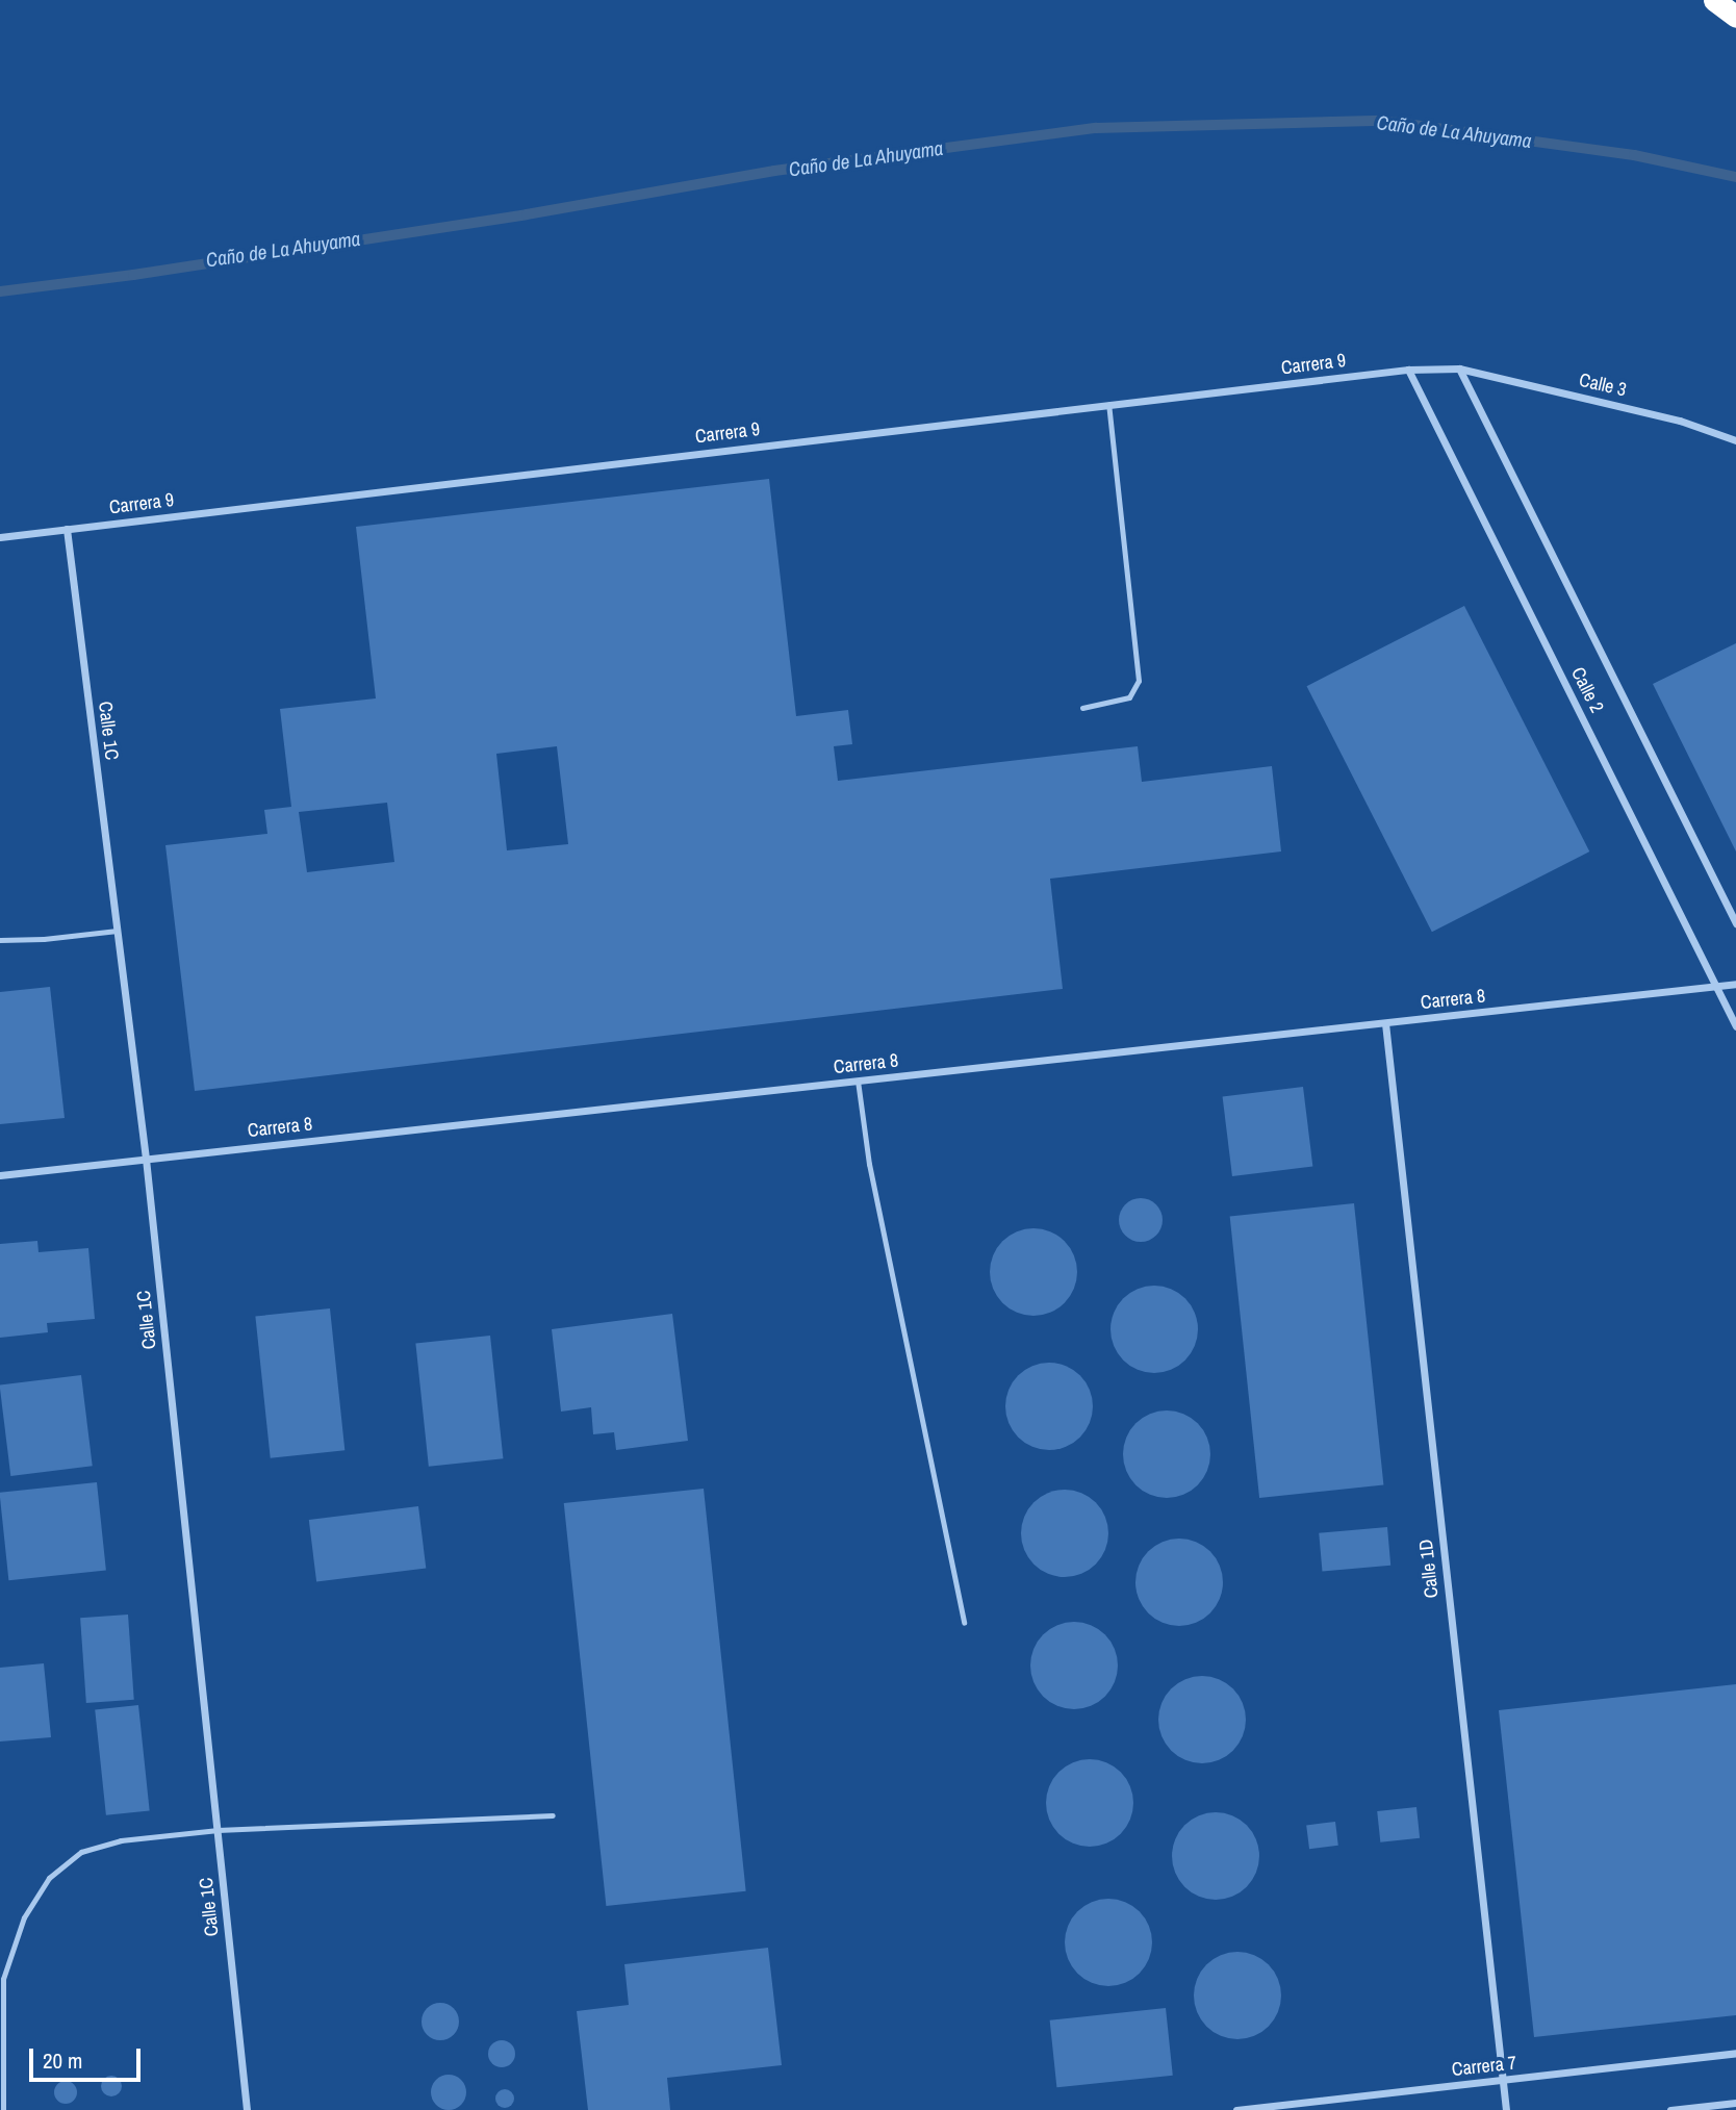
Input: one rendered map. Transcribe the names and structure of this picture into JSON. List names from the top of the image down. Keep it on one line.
{"streets":{"street":["Carrera 9","Calle 3","Calle 2","Calle 1C","Carrera 8","Calle 1D","Carrera 7"]},"crossings":[["Carrera 9","Calle 3"],["Carrera 9","Calle 2"],["Carrera 9","Calle 1C"],["Calle 3","Calle 2"],["Calle 2","Carrera 8"],["Calle 1C","Carrera 8"],["Carrera 8","Calle 1D"],["Calle 1D","Carrera 7"]],"water":["Caño de La Ahuyama"],"scale_bar":"20 m"}
